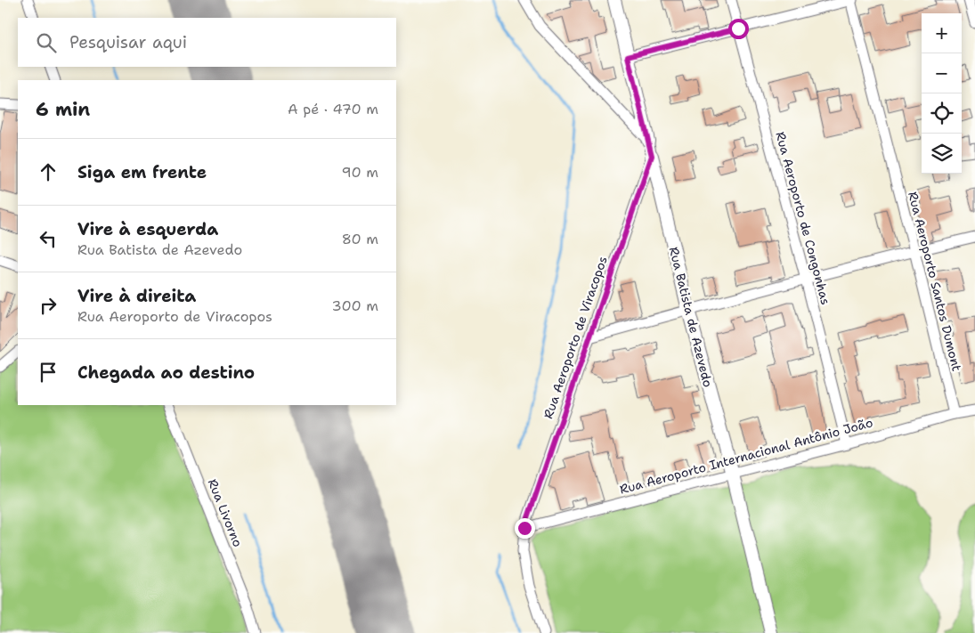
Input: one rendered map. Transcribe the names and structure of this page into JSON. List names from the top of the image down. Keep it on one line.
{"streets":{"street":["Rua Aeroporto de Congonhas","Rua Aeroporto Santos Dumont","Rua Batista de Azevedo","Rua Aeroporto de Viracopos","Rua Aeroporto Internacional Antônio João","Rua Livorno"]},"crossings":[["Rua Aeroporto de Congonhas","Rua Aeroporto Internacional Antônio João"],["Rua Aeroporto Santos Dumont","Rua Aeroporto Internacional Antônio João"],["Rua Batista de Azevedo","Rua Aeroporto de Viracopos"],["Rua Batista de Azevedo","Rua Aeroporto Internacional Antônio João"],["Rua Aeroporto de Viracopos","Rua Aeroporto Internacional Antônio João"]],"page":{"map_buttons":["+","−"],"search":"Pesquisar aqui","heading":["6 min","A pé · 470 m"],"list":[["Siga em frente","90 m"],["Vire à esquerda","Rua Batista de Azevedo","80 m"],["Vire à direita","Rua Aeroporto de Viracopos","300 m"],"Chegada ao destino"]}}
